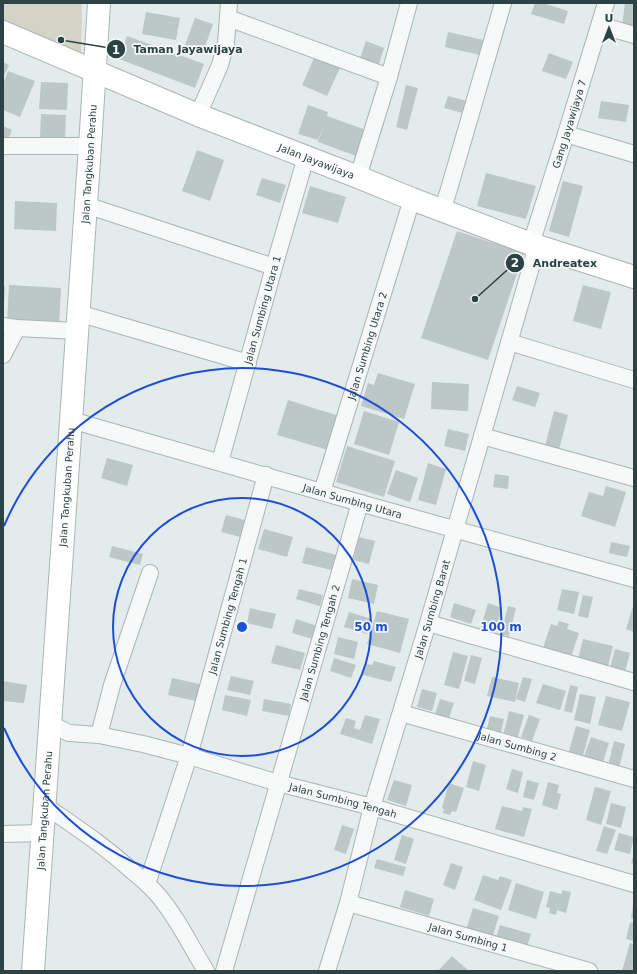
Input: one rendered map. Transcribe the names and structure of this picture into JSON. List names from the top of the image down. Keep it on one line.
{"streets":{"main road":["Jalan Jayawijaya","Jalan Tangkuban Perahu"],"street":["Gang Jayawijaya 7","Jalan Sumbing Utara 1","Jalan Sumbing Utara 2","Jalan Sumbing Utara","Jalan Sumbing Barat","Jalan Sumbing Tengah 1","Jalan Sumbing Tengah 2","Jalan Sumbing 2","Jalan Sumbing Tengah","Jalan Sumbing 1"]},"crossings":[["Gang Jayawijaya 7","Jalan Jayawijaya"],["Gang Jayawijaya 7","Jalan Sumbing Barat"],["Jalan Jayawijaya","Jalan Tangkuban Perahu"],["Jalan Jayawijaya","Jalan Sumbing Utara 1"],["Jalan Jayawijaya","Jalan Sumbing Utara 2"],["Jalan Jayawijaya","Jalan Sumbing Barat"],["Jalan Tangkuban Perahu","Jalan Sumbing Utara"],["Jalan Tangkuban Perahu","Jalan Sumbing Tengah"],["Jalan Sumbing Utara 1","Jalan Sumbing Utara"],["Jalan Sumbing Utara 2","Jalan Sumbing Utara"],["Jalan Sumbing Utara","Jalan Sumbing Barat"],["Jalan Sumbing Utara","Jalan Sumbing Tengah 1"],["Jalan Sumbing Utara","Jalan Sumbing Tengah 2"],["Jalan Sumbing Barat","Jalan Sumbing 2"],["Jalan Sumbing Barat","Jalan Sumbing Tengah"],["Jalan Sumbing Barat","Jalan Sumbing 1"],["Jalan Sumbing Tengah 1","Jalan Sumbing Tengah"],["Jalan Sumbing Tengah 2","Jalan Sumbing Tengah"]],"places":["Taman Jayawijaya","Andreatex"],"north":"top","rings":["50 m","100 m"]}
